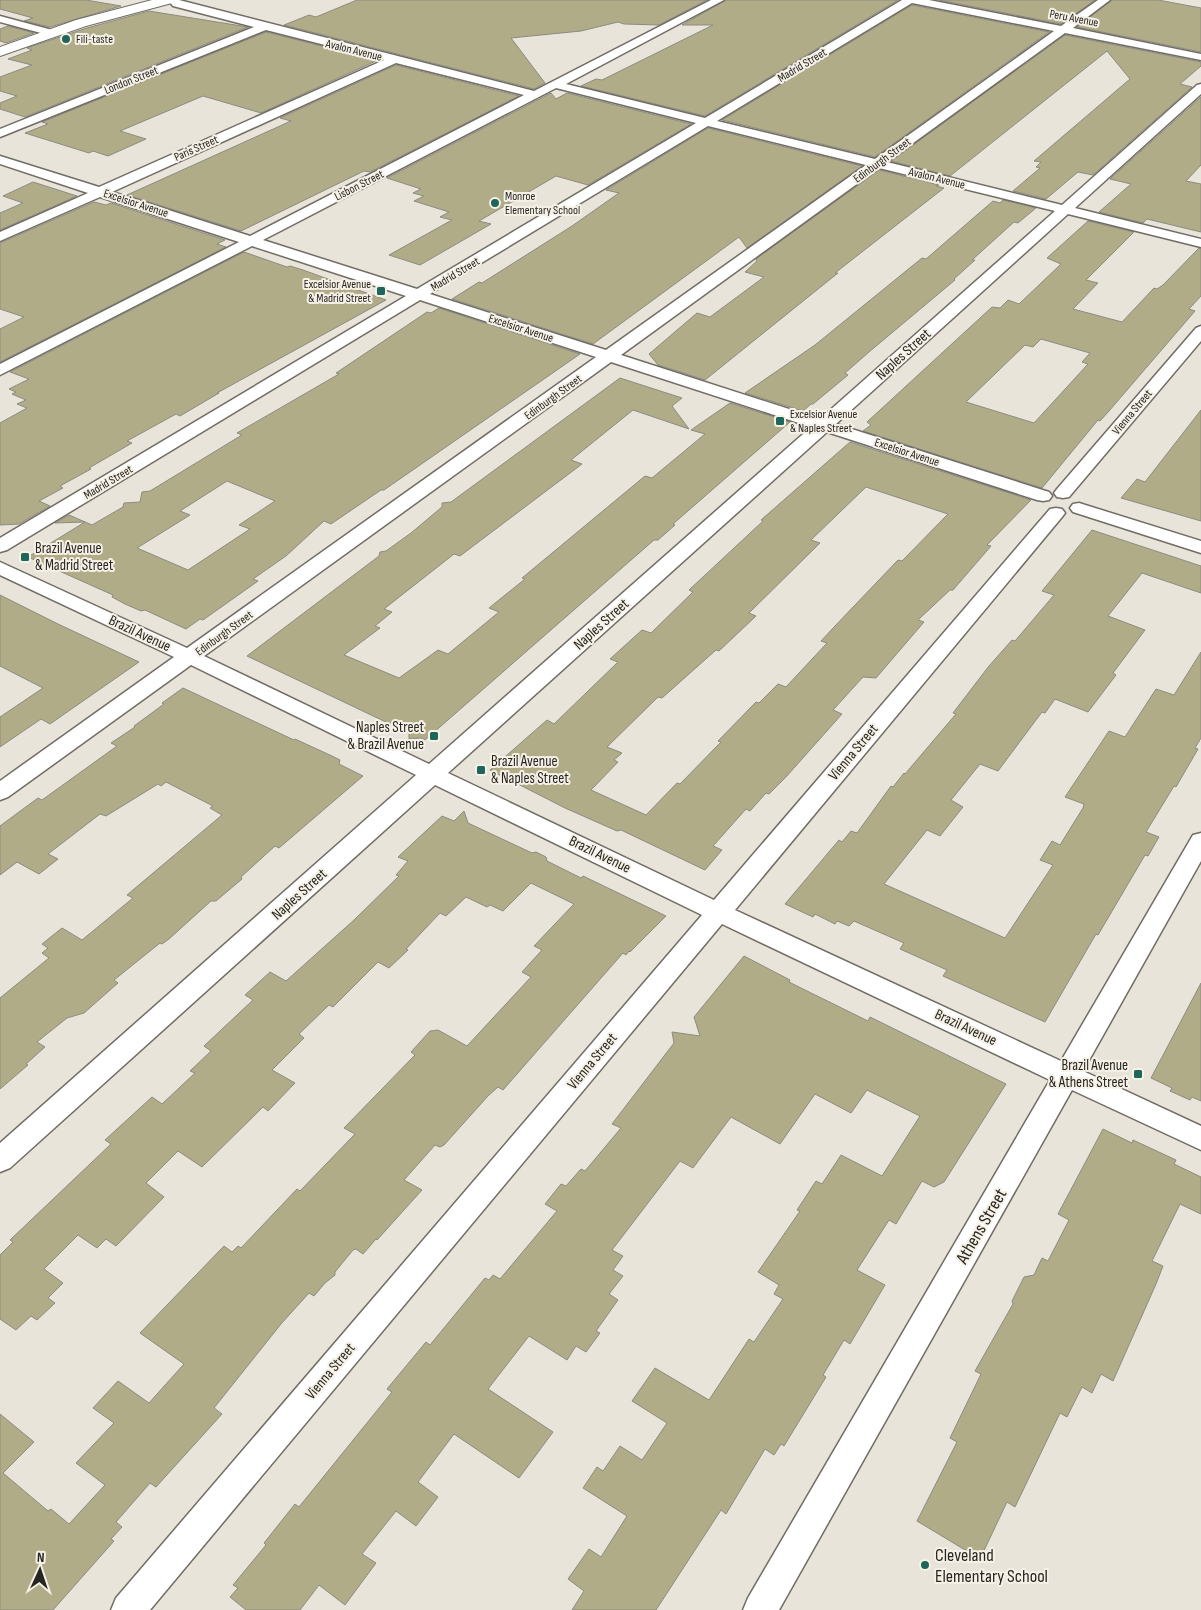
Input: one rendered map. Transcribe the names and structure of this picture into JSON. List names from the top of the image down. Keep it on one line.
{"streets":{"street":["Peru Avenue","Avalon Avenue","Madrid Street","London Street","Paris Street","Edinburgh Street","Lisbon Street","Excelsior Avenue","Naples Street","Vienna Street","Brazil Avenue","Athens Street"]},"crossings":[["Peru Avenue","Madrid Street"],["Peru Avenue","Edinburgh Street"],["Avalon Avenue","Madrid Street"],["Avalon Avenue","London Street"],["Avalon Avenue","Paris Street"],["Avalon Avenue","Edinburgh Street"],["Avalon Avenue","Lisbon Street"],["Avalon Avenue","Naples Street"],["Madrid Street","Excelsior Avenue"],["Paris Street","Excelsior Avenue"],["Edinburgh Street","Excelsior Avenue"],["Edinburgh Street","Brazil Avenue"],["Lisbon Street","Excelsior Avenue"],["Excelsior Avenue","Naples Street"],["Excelsior Avenue","Vienna Street"],["Naples Street","Brazil Avenue"],["Vienna Street","Brazil Avenue"],["Brazil Avenue","Athens Street"]],"places":{"other":["Fili-taste","Monroe Elementary School","Cleveland Elementary School"],"transit":["Excelsior Avenue & Madrid Street","Excelsior Avenue & Naples Street","Brazil Avenue & Madrid Street","Naples Street & Brazil Avenue","Brazil Avenue & Naples Street","Brazil Avenue & Athens Street"]},"north":"top"}
